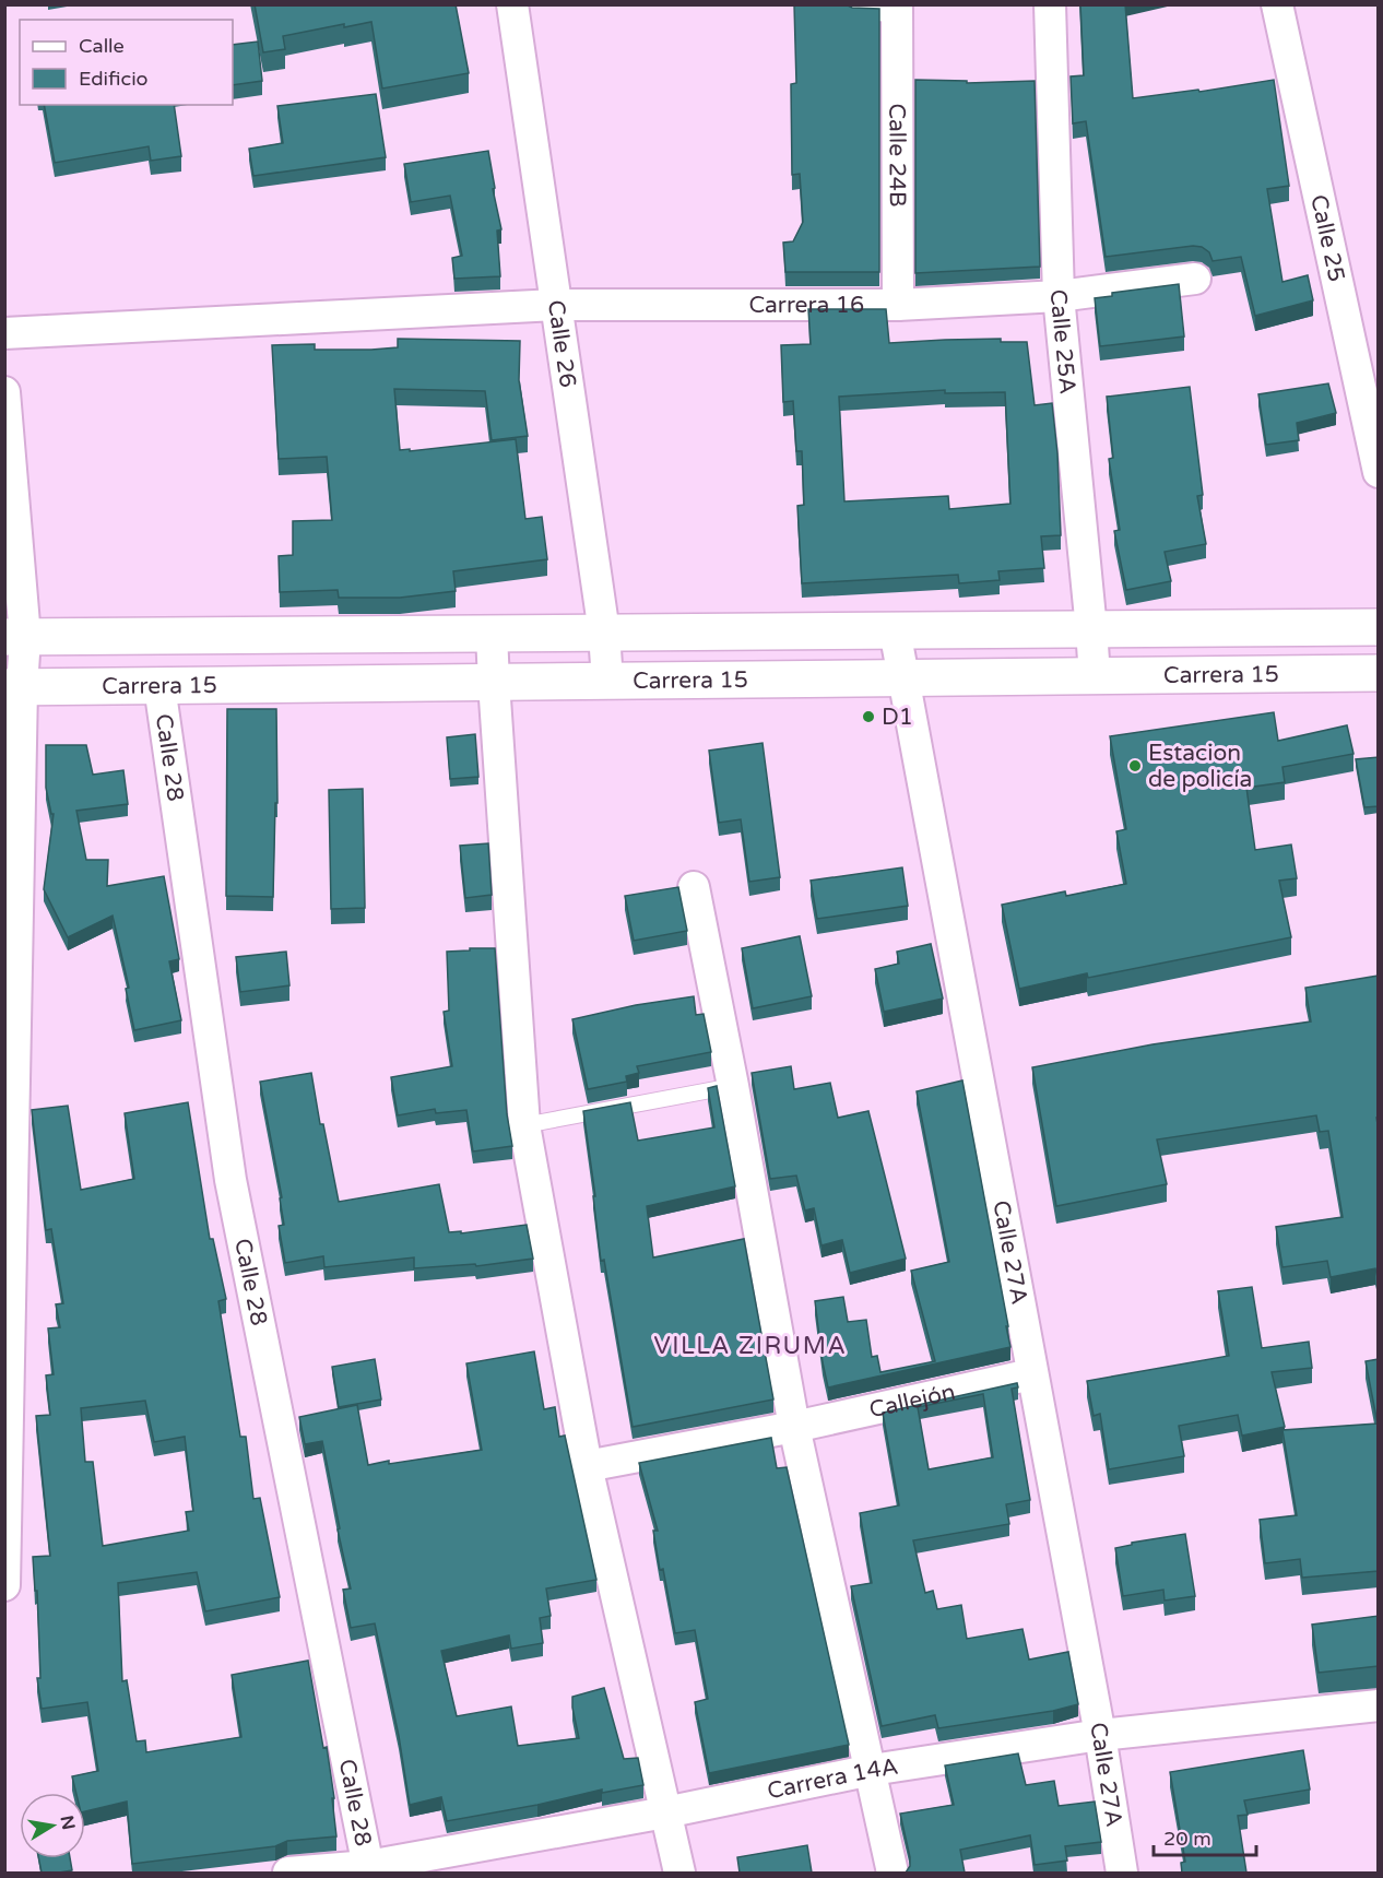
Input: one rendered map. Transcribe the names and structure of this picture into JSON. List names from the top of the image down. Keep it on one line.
{"streets":{"main road":["Carrera 15"],"street":["Calle 24B","Calle 25","Carrera 16","Calle 25A","Calle 26","Calle 28","Calle 27A","Callejón","Carrera 14A"]},"crossings":[["Calle 24B","Carrera 16"],["Carrera 16","Calle 25A"],["Carrera 16","Calle 26"],["Calle 25A","Carrera 15"],["Calle 26","Carrera 15"],["Carrera 15","Calle 28"],["Carrera 15","Calle 27A"],["Calle 28","Carrera 14A"],["Calle 27A","Callejón"],["Calle 27A","Carrera 14A"]],"districts":["VILLA ZIRUMA"],"places":["D1","Estacion de policía"],"legend":["Calle","Edificio"],"scale_bar":"20 m","north":"right"}
